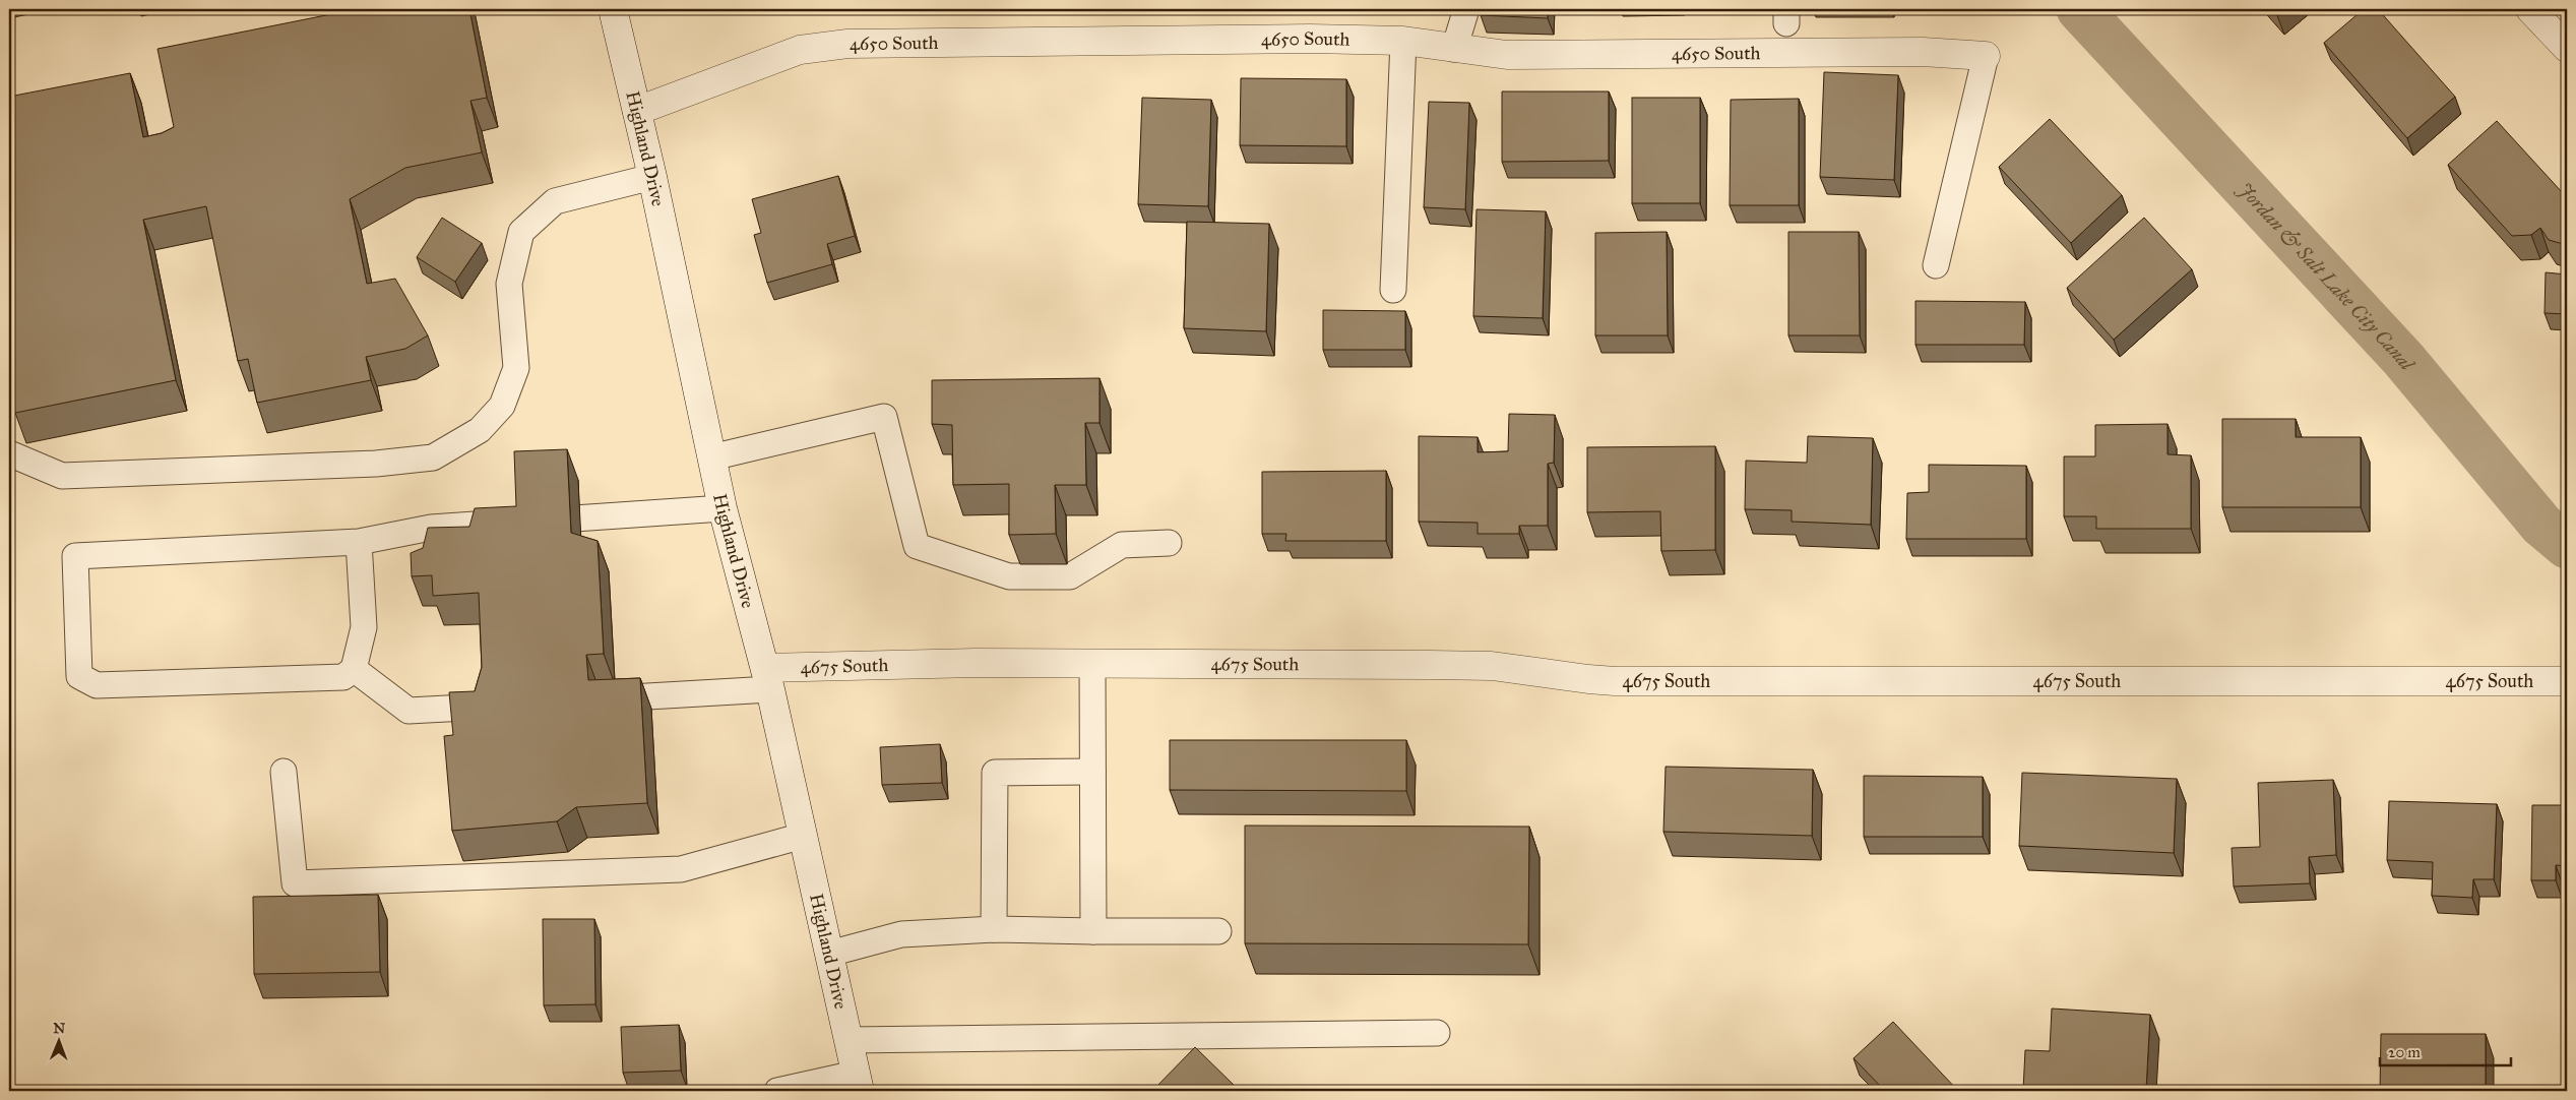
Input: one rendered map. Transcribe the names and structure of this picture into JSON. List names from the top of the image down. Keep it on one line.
{"streets":{"street":["4650 South","Highland Drive","4675 South"]},"crossings":[["4650 South","Highland Drive"],["Highland Drive","4675 South"]],"water":["Jordan & Salt Lake City Canal"],"scale_bar":"20 m","north":"top"}
